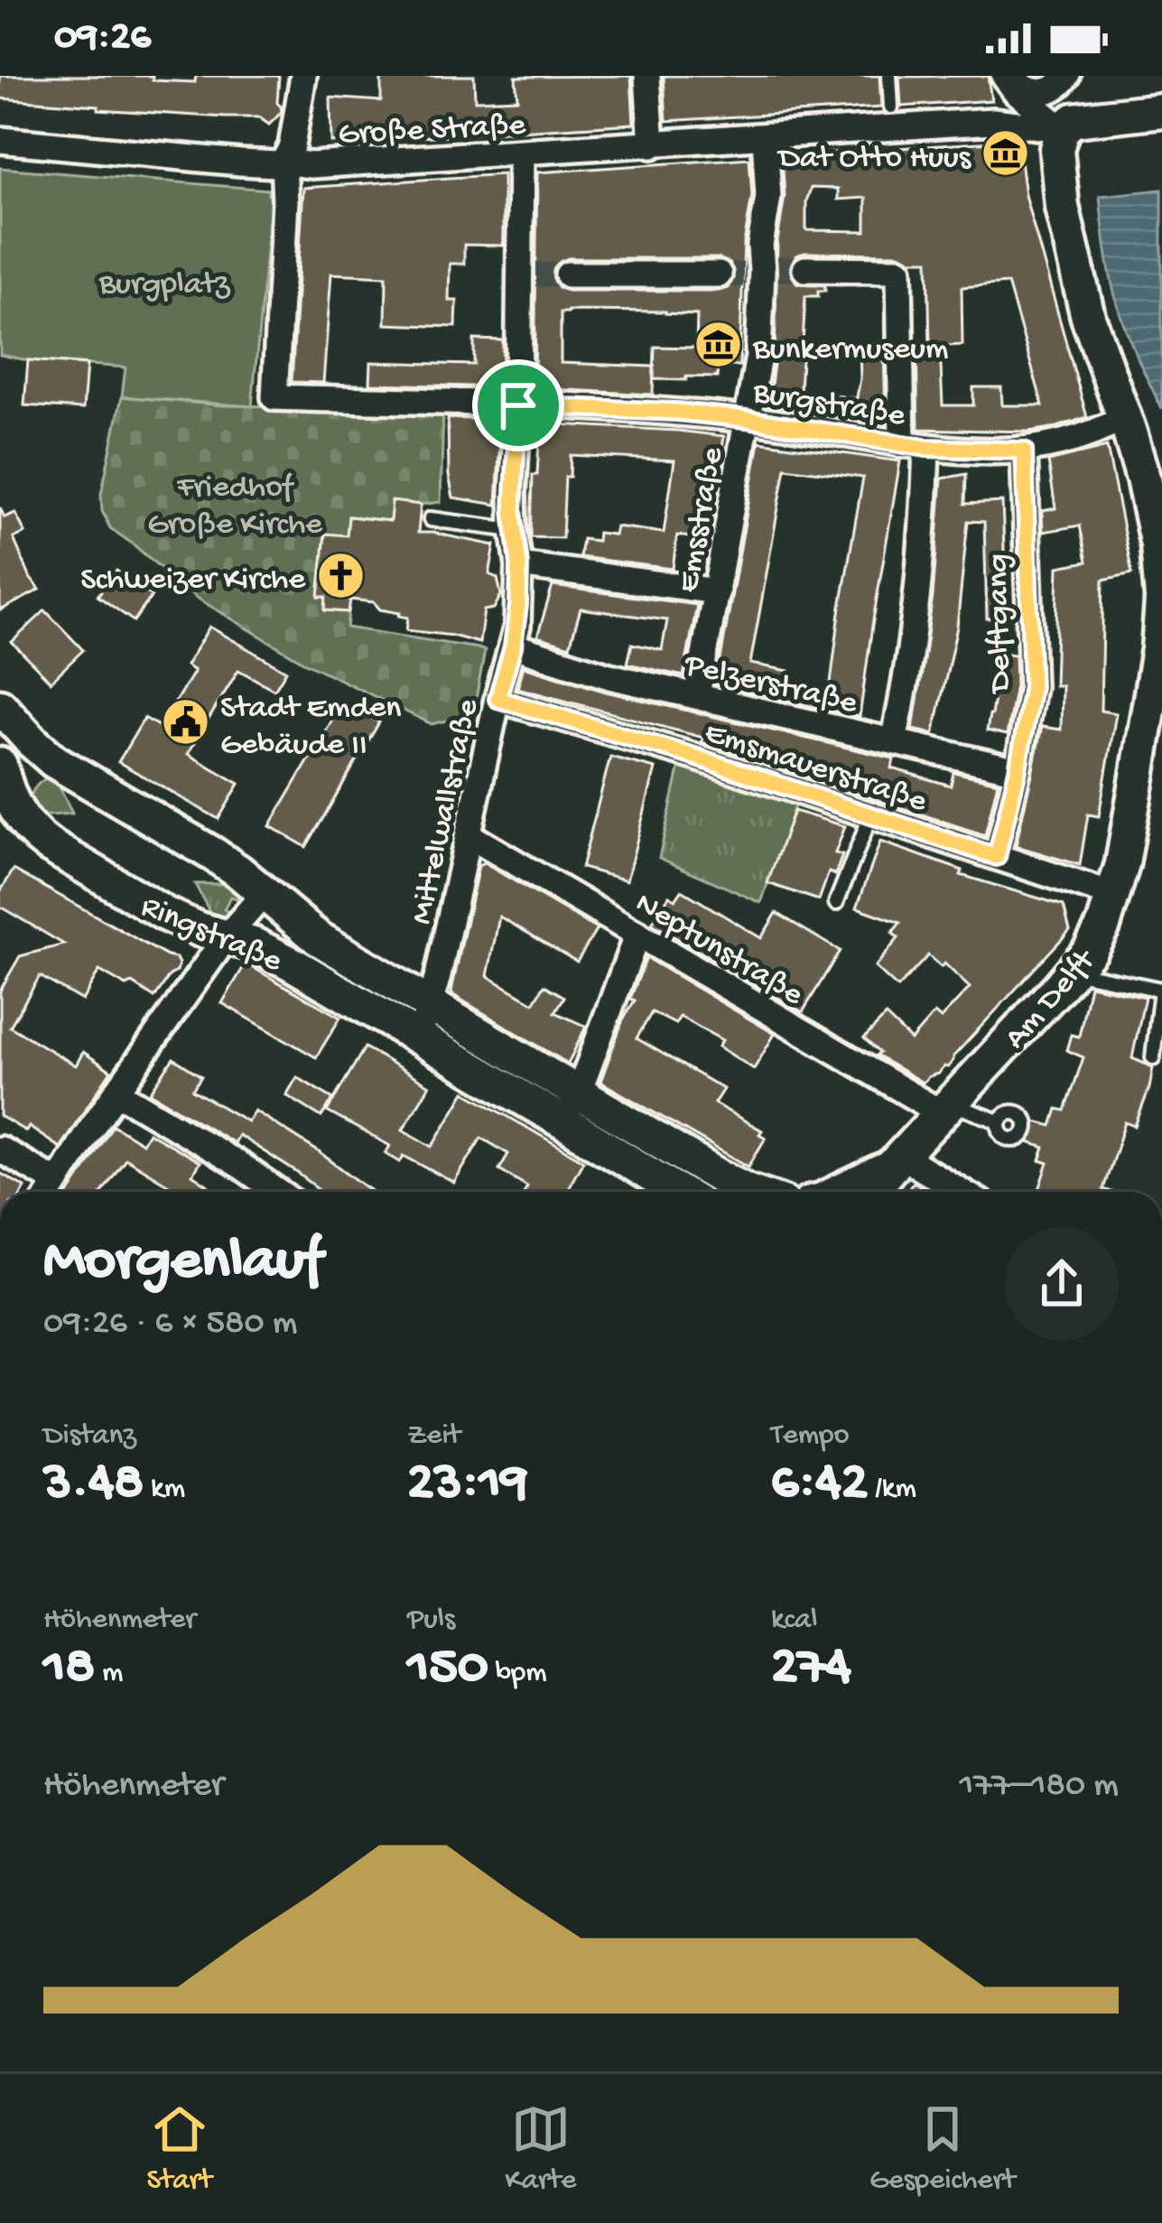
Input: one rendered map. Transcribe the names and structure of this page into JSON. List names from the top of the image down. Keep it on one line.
{"streets":{"street":["Große Straße","Burgstraße","Emsstraße","Delftgang","Pelzerstraße","Emsmauerstraße","Mittelwallstraße","Ringstraße","Neptunstraße","Am Delft"]},"crossings":[["Große Straße","Burgstraße"],["Große Straße","Emsstraße"],["Große Straße","Mittelwallstraße"],["Große Straße","Am Delft"],["Burgstraße","Emsstraße"],["Burgstraße","Delftgang"],["Burgstraße","Mittelwallstraße"],["Burgstraße","Am Delft"],["Emsstraße","Pelzerstraße"],["Delftgang","Pelzerstraße"],["Delftgang","Emsmauerstraße"],["Pelzerstraße","Mittelwallstraße"],["Emsmauerstraße","Mittelwallstraße"],["Emsmauerstraße","Am Delft"],["Mittelwallstraße","Ringstraße"],["Mittelwallstraße","Neptunstraße"],["Neptunstraße","Am Delft"]],"parks":["Burgplatz","Friedhof Große Kirche"],"places":{"museum":["Dat Otto Huus","Bunkermuseum"],"church":["Schweizer Kirche"],"public building":["Stadt Emden Gebäude II"]},"page":{"status":"09:26","heading":["Morgenlauf","09:26 · 6 × 580 m"],"stats":[["Distanz","3.48 km"],["Zeit","23:19"],["Tempo","6:42 /km"],["Höhenmeter","18 m"],["Puls","150 bpm"],["kcal","274"]],"chart":["Höhenmeter","177–180 m"],"tabs":["Start","Karte","Gespeichert"]}}
